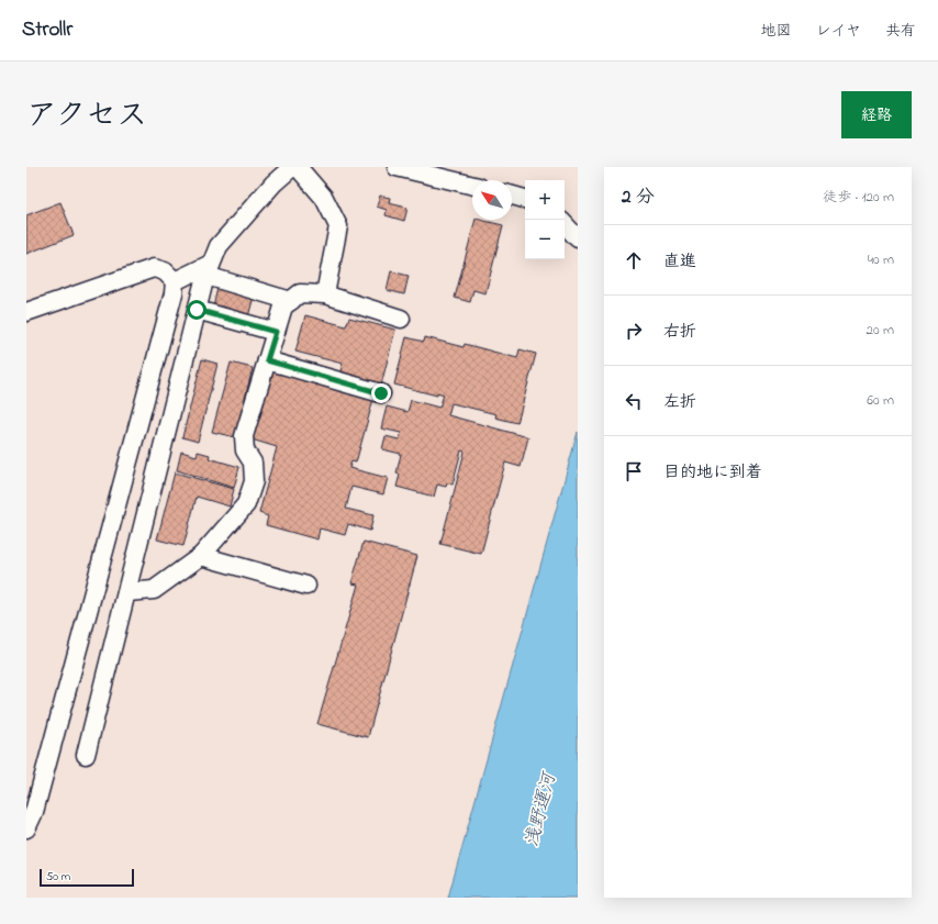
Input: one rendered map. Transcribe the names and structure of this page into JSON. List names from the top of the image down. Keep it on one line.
{"water":["浅野運河"],"scale_bar":"50 m","north":"top left","page":{"header":"Strollr","nav":["地図","レイヤ","共有"],"title":"アクセス","buttons":"経路","heading":["2 分","徒歩 · 120 m"],"map_buttons":["+","−"],"list":[["直進","40 m"],["右折","20 m"],["左折","60 m"],"目的地に到着"],"scale":"50 m"}}
